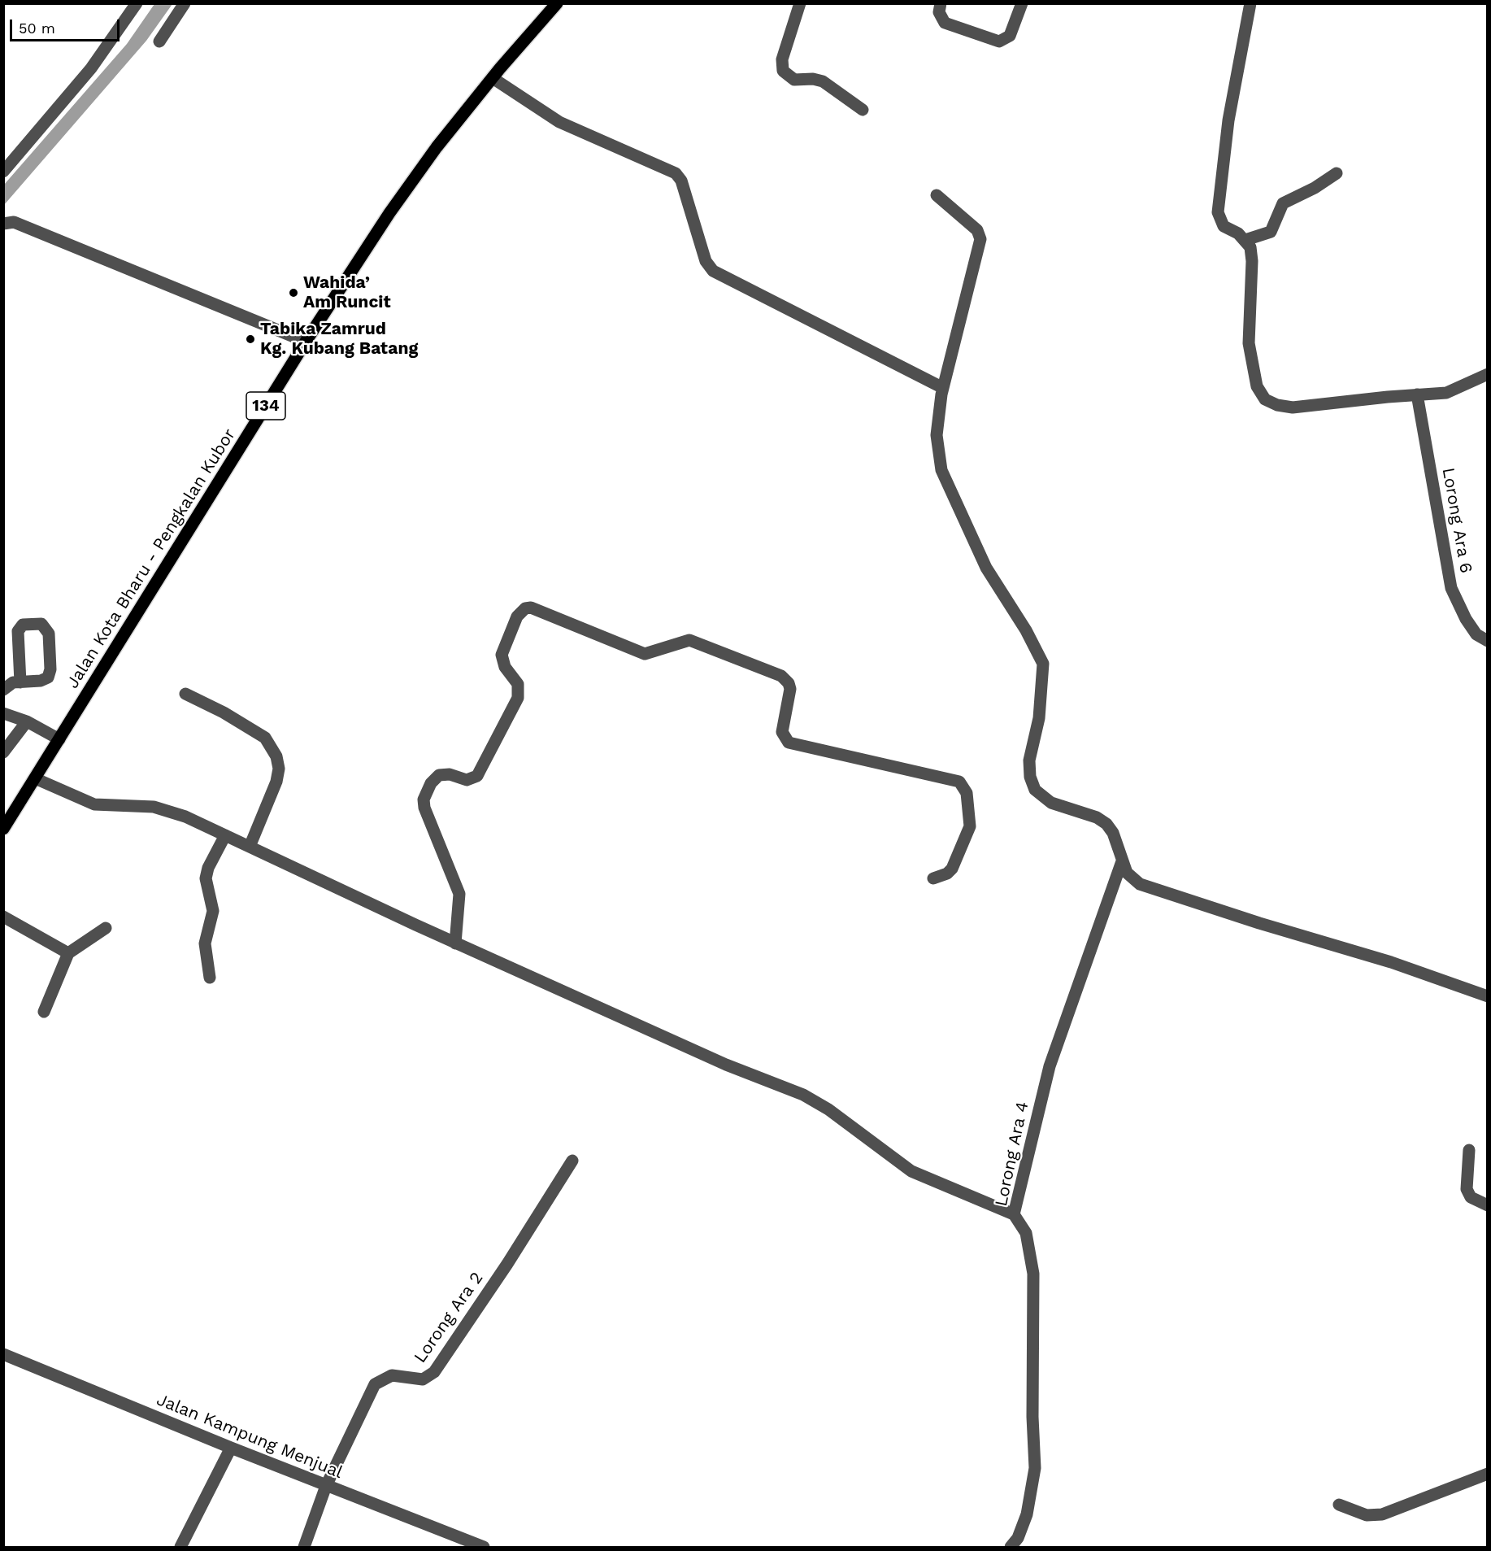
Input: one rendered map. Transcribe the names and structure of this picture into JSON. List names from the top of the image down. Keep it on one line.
{"streets":{"main road":["134","Jalan Kota Bharu - Pengkalan Kubor"],"street":["Lorong Ara 6","Lorong Ara 4","Lorong Ara 2","Jalan Kampung Menjual"]},"crossings":[["Lorong Ara 2","Jalan Kampung Menjual"]],"places":["Wahida’ Am Runcit","Tabika Zamrud Kg. Kubang Batang"],"scale_bar":"50 m"}
